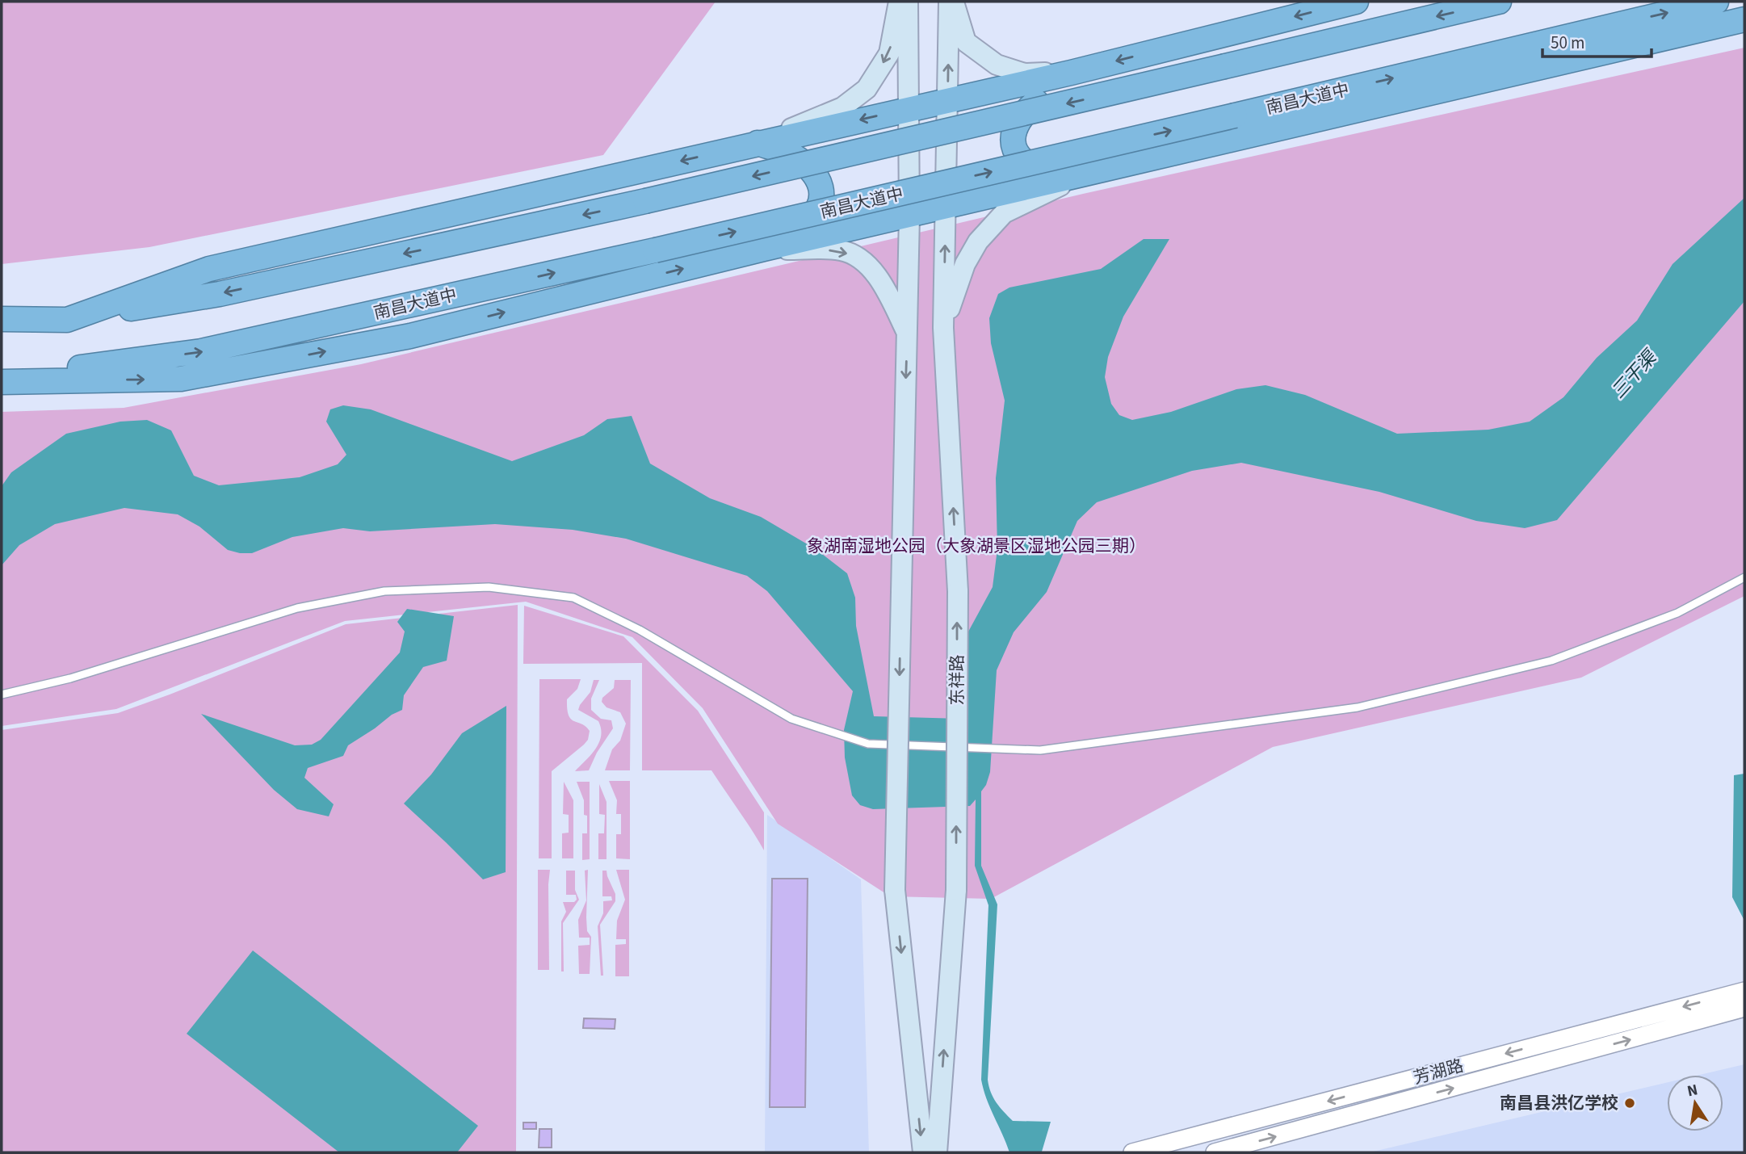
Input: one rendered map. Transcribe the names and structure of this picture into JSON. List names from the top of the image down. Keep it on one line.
{"streets":{"highway":["南昌大道中"],"main road":["东祥路"],"street":["芳湖路"]},"water":["三干渠"],"parks":["象湖南湿地公园（大象湖景区湿地公园三期）"],"places":["南昌县洪亿学校"],"scale_bar":"50 m","north":"top"}
